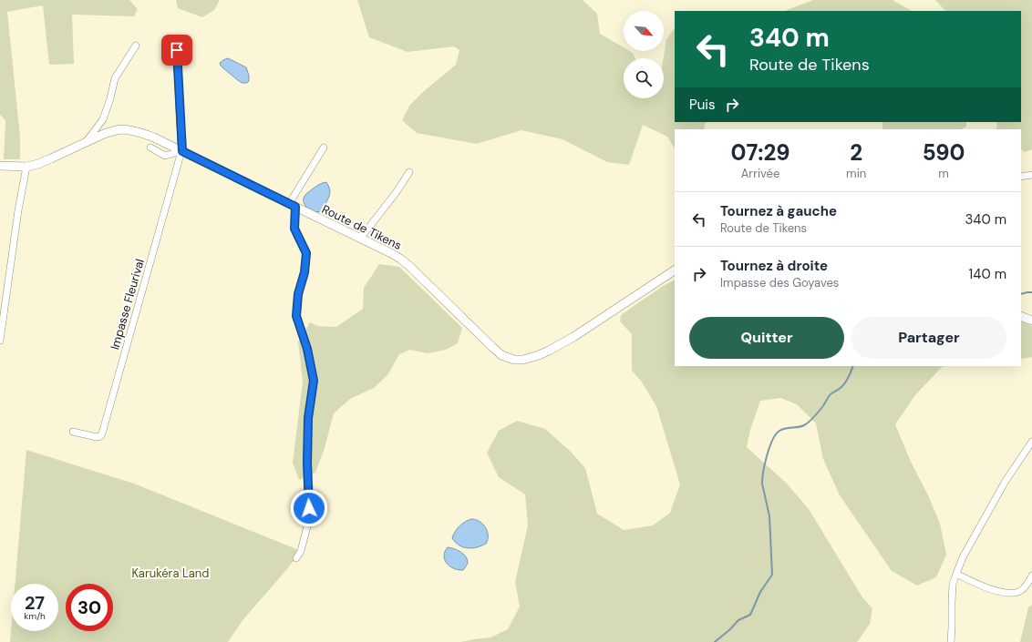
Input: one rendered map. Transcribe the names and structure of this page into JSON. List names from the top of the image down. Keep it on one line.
{"streets":{"street":["Route de Tikens","Impasse Fleurival"]},"crossings":[["Route de Tikens","Impasse Fleurival"]],"parks":["Karukéra Land"],"north":"bottom right","page":{"turn":["340 m","Route de Tikens"],"then":"Puis","eta":["07:29","Arrivée","2","min","590","m"],"list":[{"name":"Tournez à gauche","note":"Route de Tikens","value":"340 m"},{"name":"Tournez à droite","note":"Impasse des Goyaves","value":"140 m"}],"buttons":["Quitter","Partager"],"speed":"27 km/h","limit":"30"}}
